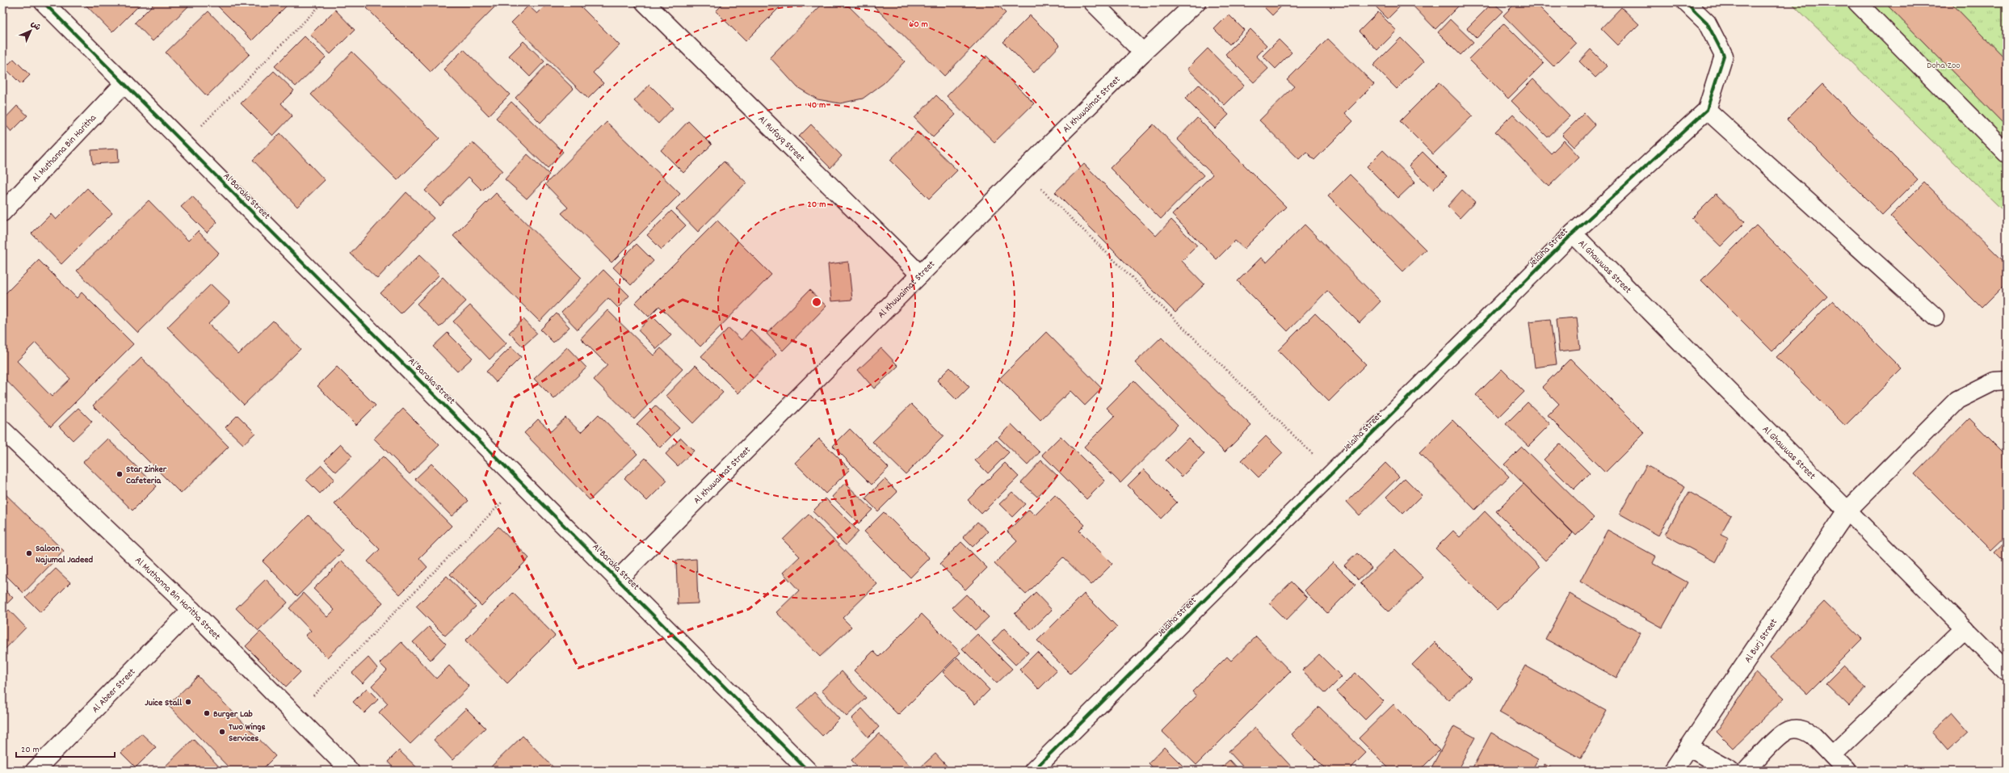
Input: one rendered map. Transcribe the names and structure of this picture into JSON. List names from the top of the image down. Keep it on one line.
{"streets":{"street":["Al Khuwaimat Street","Al Rufayq Street","Al Muthanna Bin Haritha","Al Baraka Street","Jelaiha Street","Al Ghawwas Street","Al Muthanna Bin Haritha Street","Al Burj Street","Al Abeer Street"]},"crossings":[["Al Khuwaimat Street","Al Rufayq Street"],["Al Khuwaimat Street","Al Baraka Street"],["Al Muthanna Bin Haritha","Al Baraka Street"],["Jelaiha Street","Al Ghawwas Street"],["Al Ghawwas Street","Al Burj Street"],["Al Muthanna Bin Haritha Street","Al Abeer Street"]],"parks":["Doha Zoo"],"places":["Star Zinker Cafeteria","Saloon Najumal Jadeed","Juice Stall","Burger Lab","Two Wings Services"],"scale_bar":"20 m","north":"top right","rings":["60 m","40 m","20 m"]}
